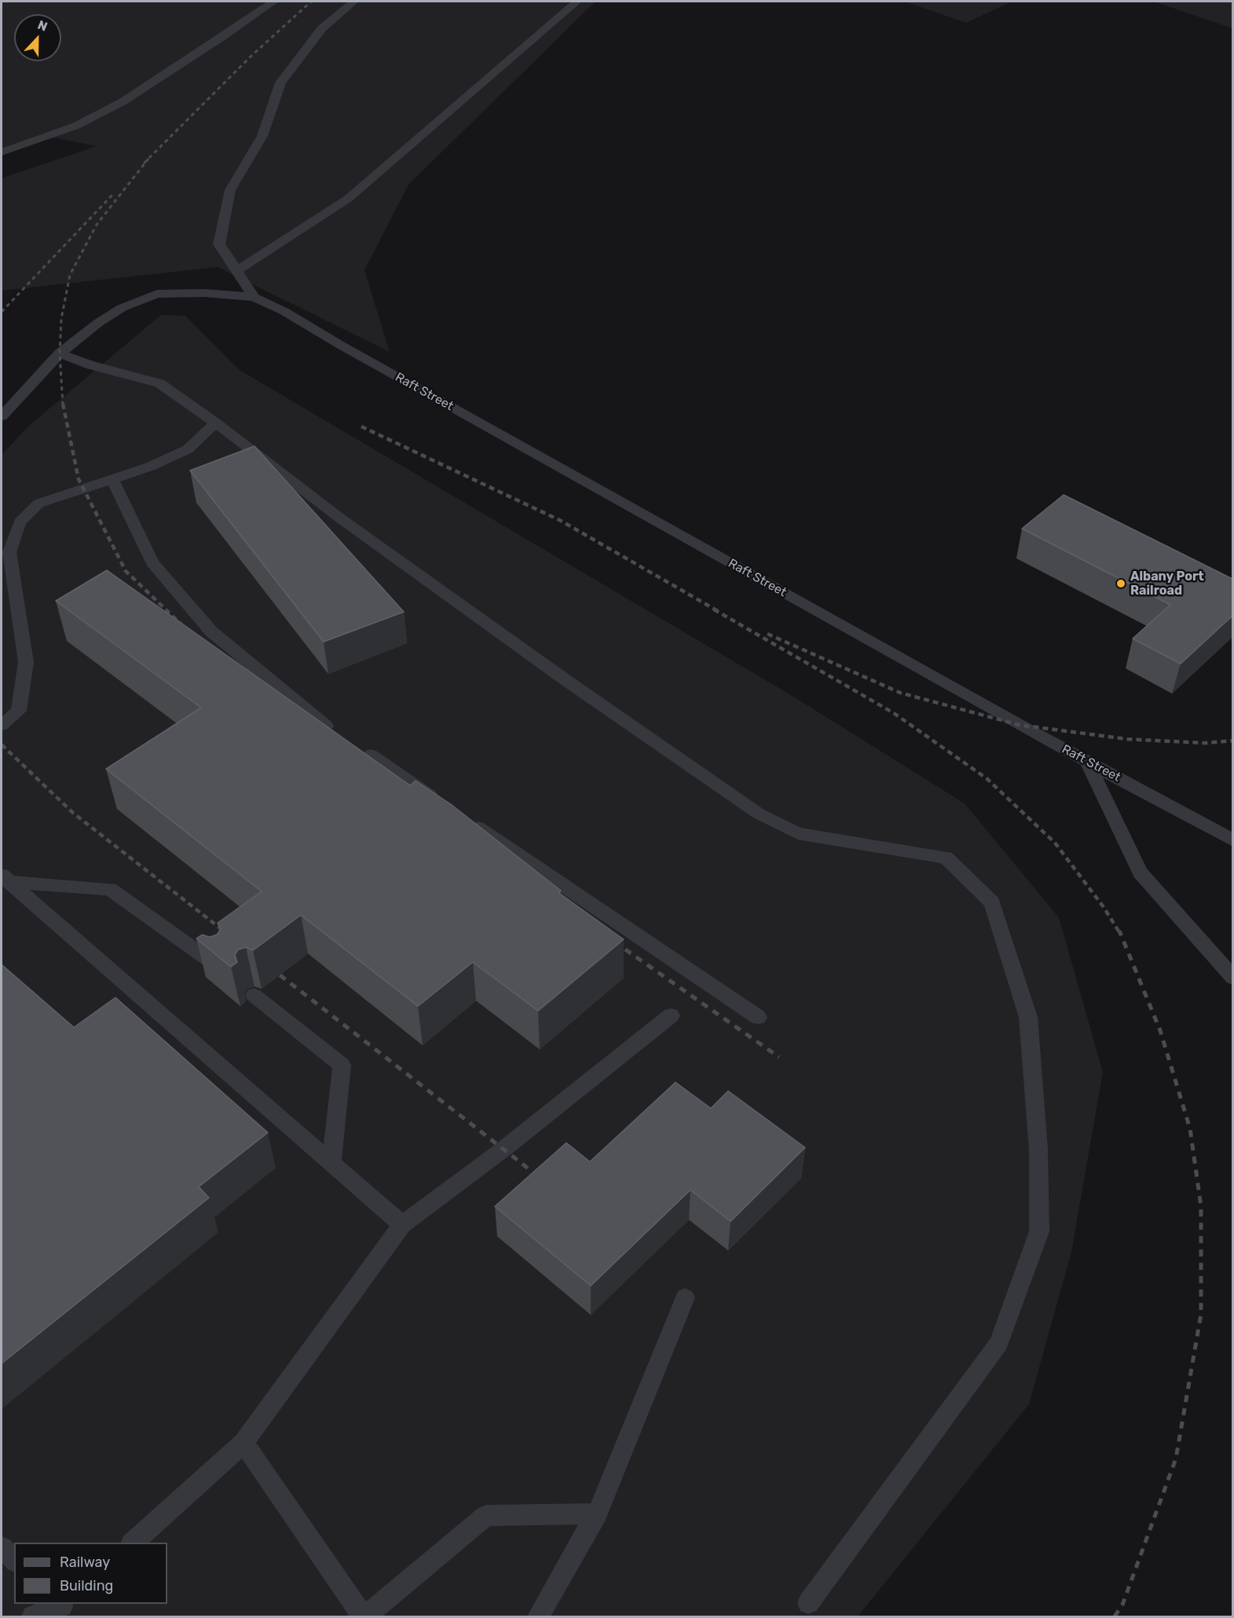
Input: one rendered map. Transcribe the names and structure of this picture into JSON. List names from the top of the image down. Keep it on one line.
{"streets":{"lane":["Raft Street"]},"places":["Albany Port Railroad"],"legend":["Railway","Building"],"north":"top"}
